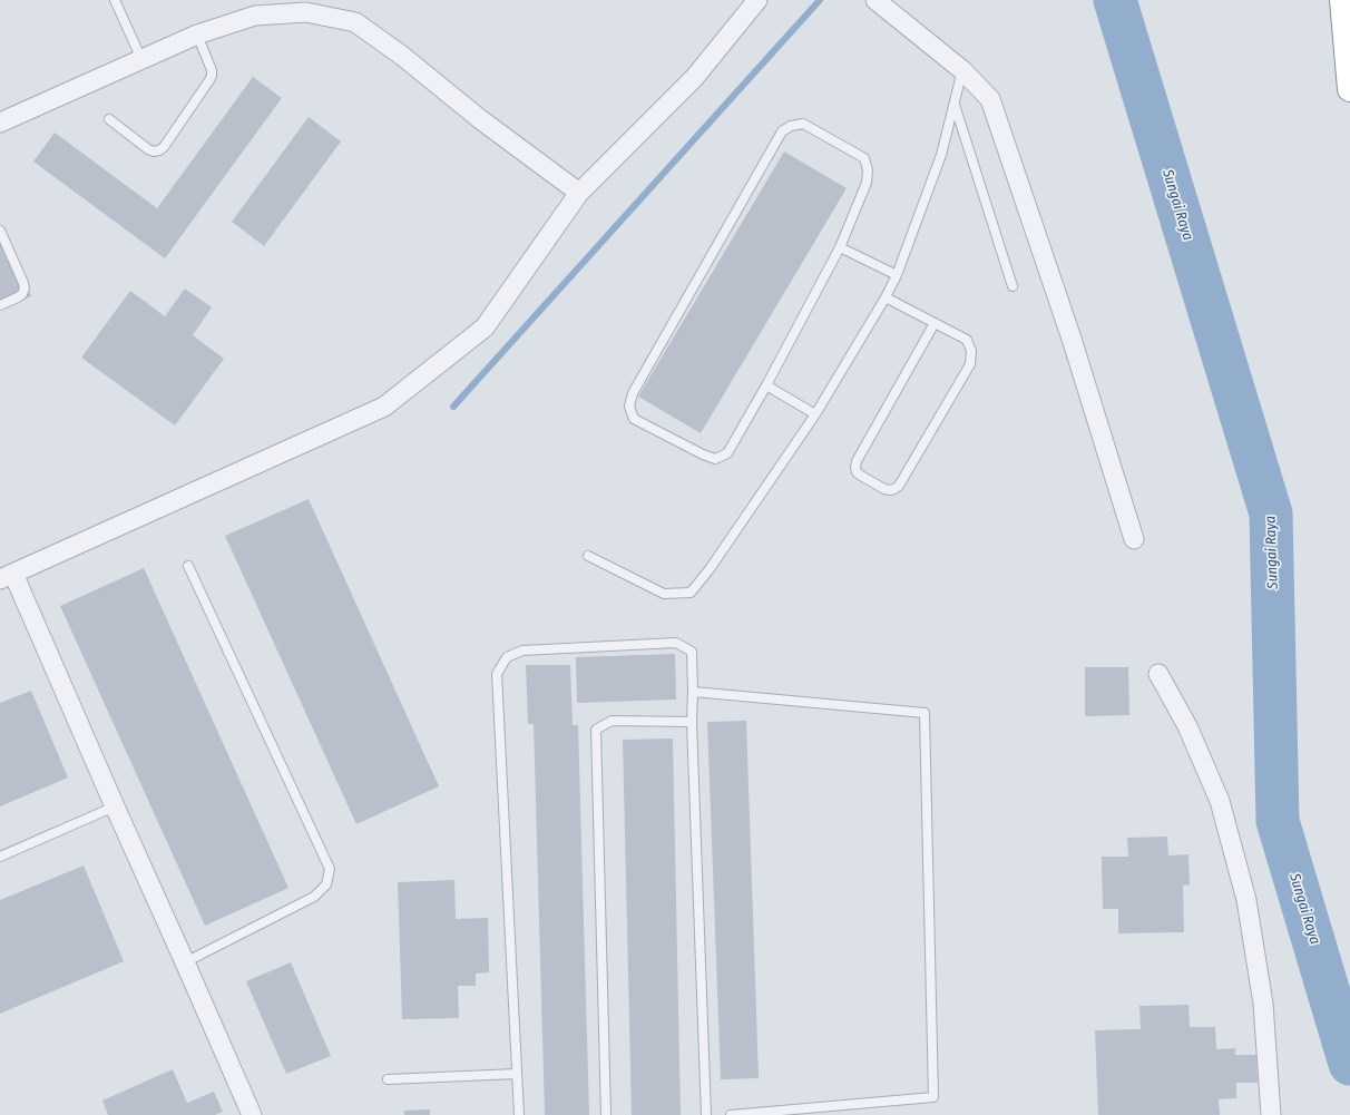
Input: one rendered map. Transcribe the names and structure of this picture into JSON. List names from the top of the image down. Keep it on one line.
{"water":["Sungai Raya"]}
